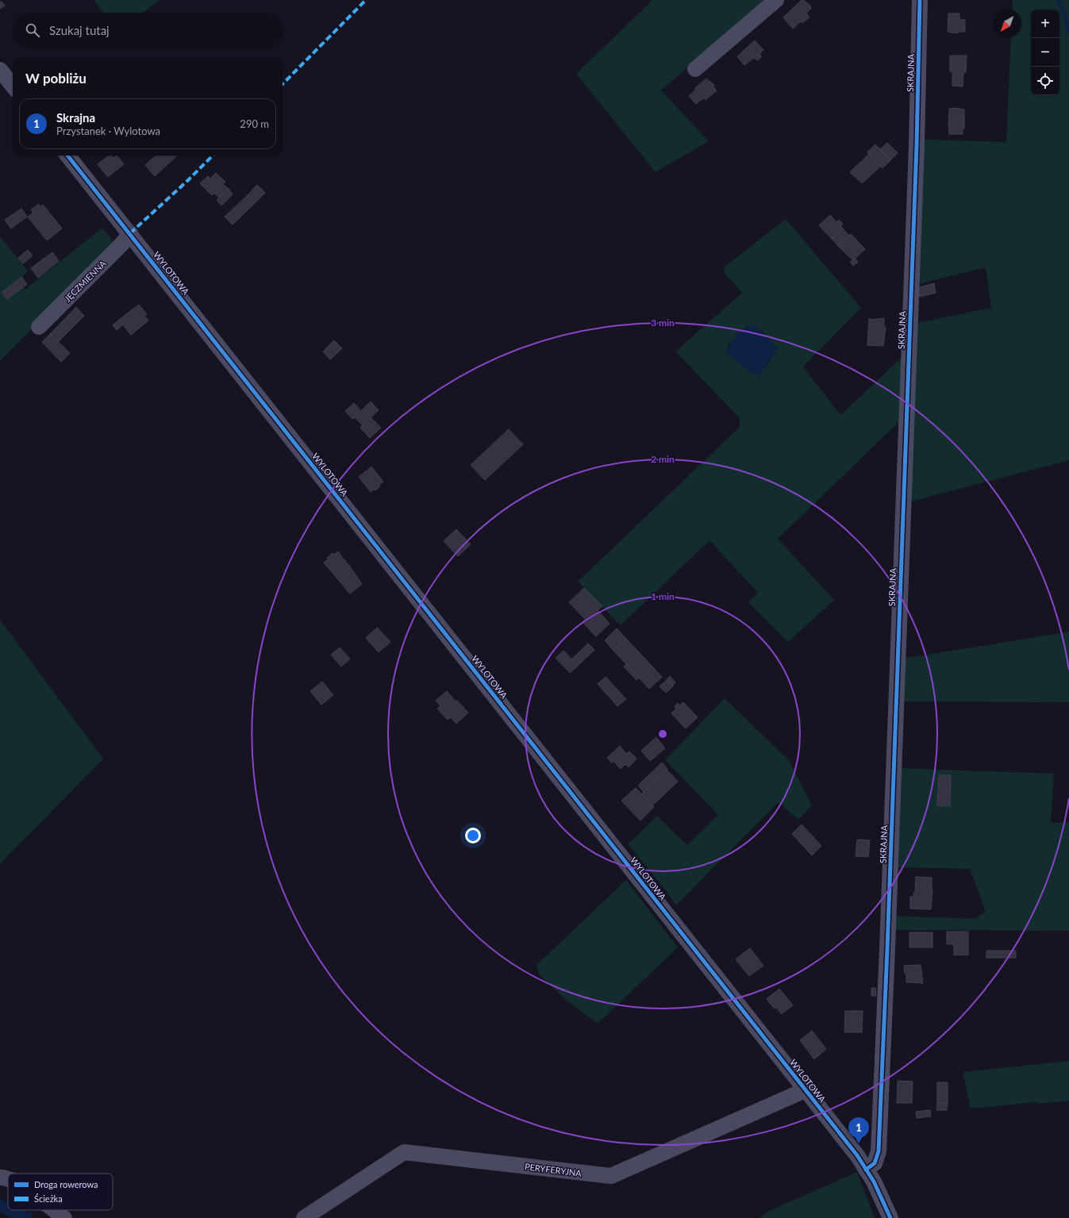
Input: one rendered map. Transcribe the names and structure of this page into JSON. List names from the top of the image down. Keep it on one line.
{"streets":{"street":["SKRAJNA","WYLOTOWA","JĘCZMIENNA","PERYFERYJNA"]},"crossings":[["SKRAJNA","WYLOTOWA"],["WYLOTOWA","JĘCZMIENNA"],["WYLOTOWA","PERYFERYJNA"]],"legend":["Droga rowerowa","Ścieżka"],"north":"bottom left","page":{"map_buttons":["+","−"],"search":"Szukaj tutaj","heading":"W pobliżu","list":[{"mark":"1","name":"Skrajna","note":"Przystanek · Wylotowa","value":"290 m"}],"pins":"1"},"rings":["3 min","2 min","1 min"]}
